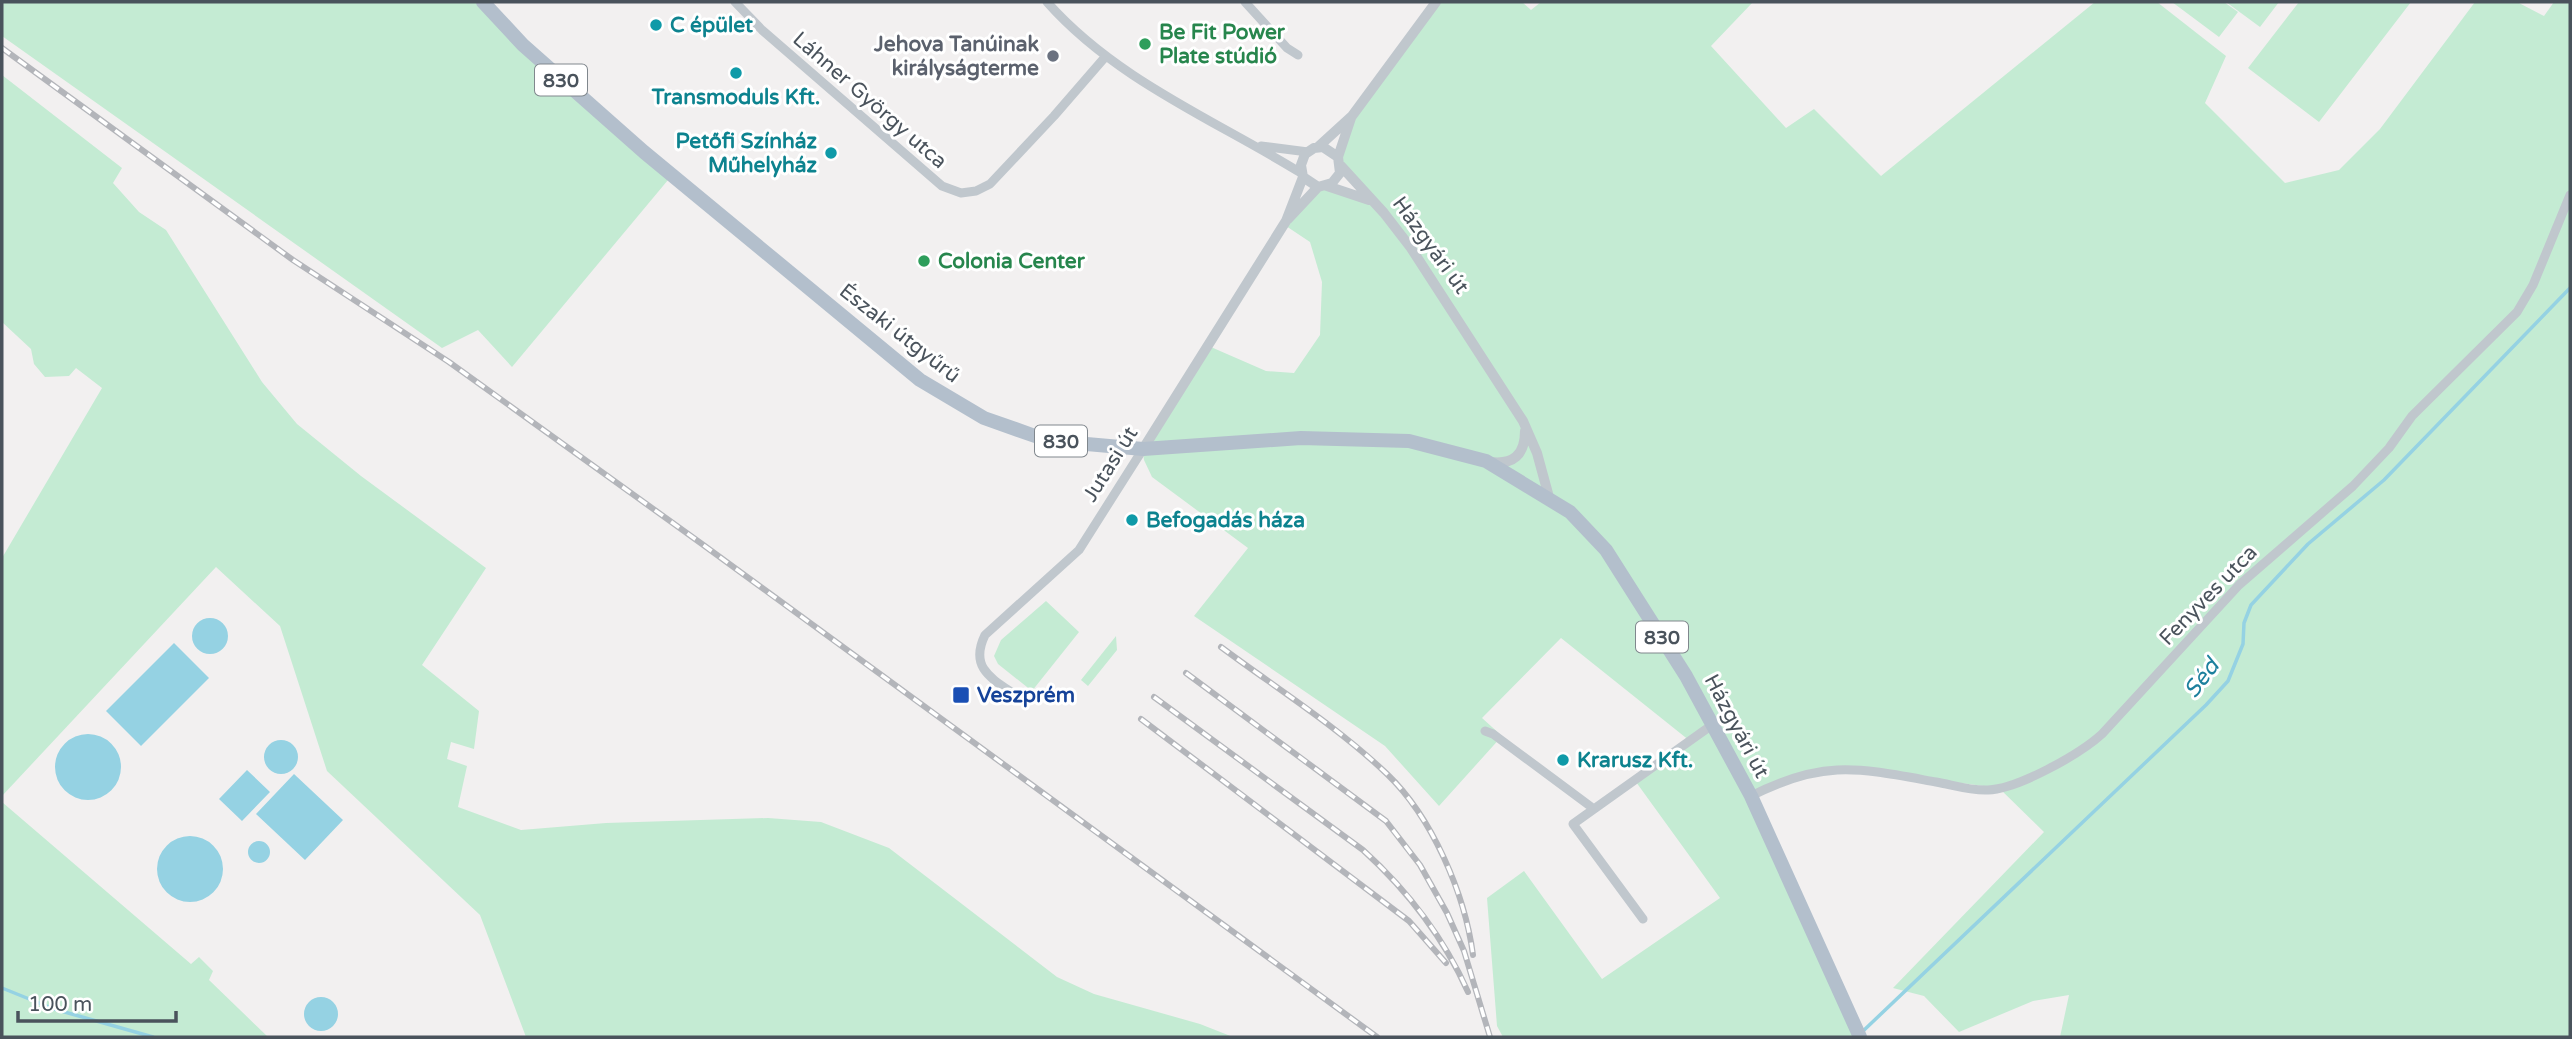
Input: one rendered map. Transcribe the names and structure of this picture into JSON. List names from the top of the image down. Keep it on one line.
{"streets":{"main road":["830","Házgyári út","Északi útgyűrű"],"street":["Láhner György utca","Jutasi út","Fenyves utca"]},"crossings":[["Házgyári út","Északi útgyűrű"],["Házgyári út","Jutasi út"],["Házgyári út","Fenyves utca"],["Északi útgyűrű","Jutasi út"]],"water":["Séd"],"places":{"other":["C épület","Be Fit Power Plate stúdió","Jehova Tanúinak királyságterme","Transmoduls Kft.","Petőfi Színház Műhelyház","Colonia Center","Befogadás háza","Krarusz Kft."],"transit":["Veszprém"]},"scale_bar":"100 m"}
